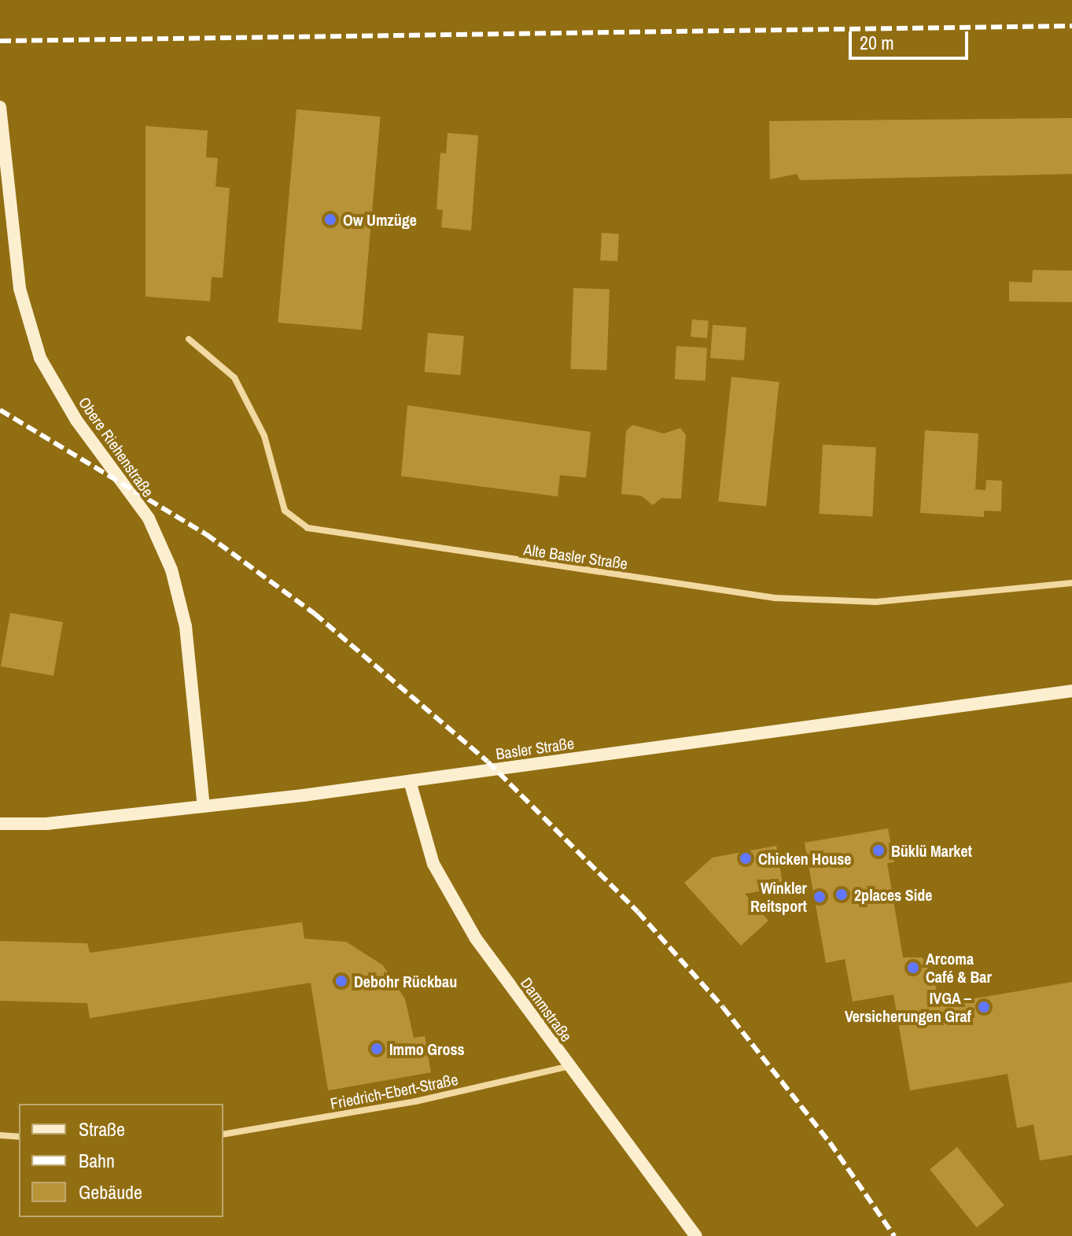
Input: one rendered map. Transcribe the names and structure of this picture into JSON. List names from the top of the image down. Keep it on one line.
{"streets":{"main road":["Obere Riehenstraße","Basler Straße","Dammstraße"],"street":["Alte Basler Straße","Friedrich-Ebert-Straße"]},"crossings":[["Obere Riehenstraße","Basler Straße"],["Basler Straße","Dammstraße"],["Dammstraße","Friedrich-Ebert-Straße"]],"places":["Ow Umzüge","Büklü Market","Chicken House","2places Side","Winkler Reitsport","Arcoma Café & Bar","Debohr Rückbau","IVGA – Versicherungen Graf","Immo Gross"],"legend":["Straße","Bahn","Gebäude"],"scale_bar":"20 m"}
